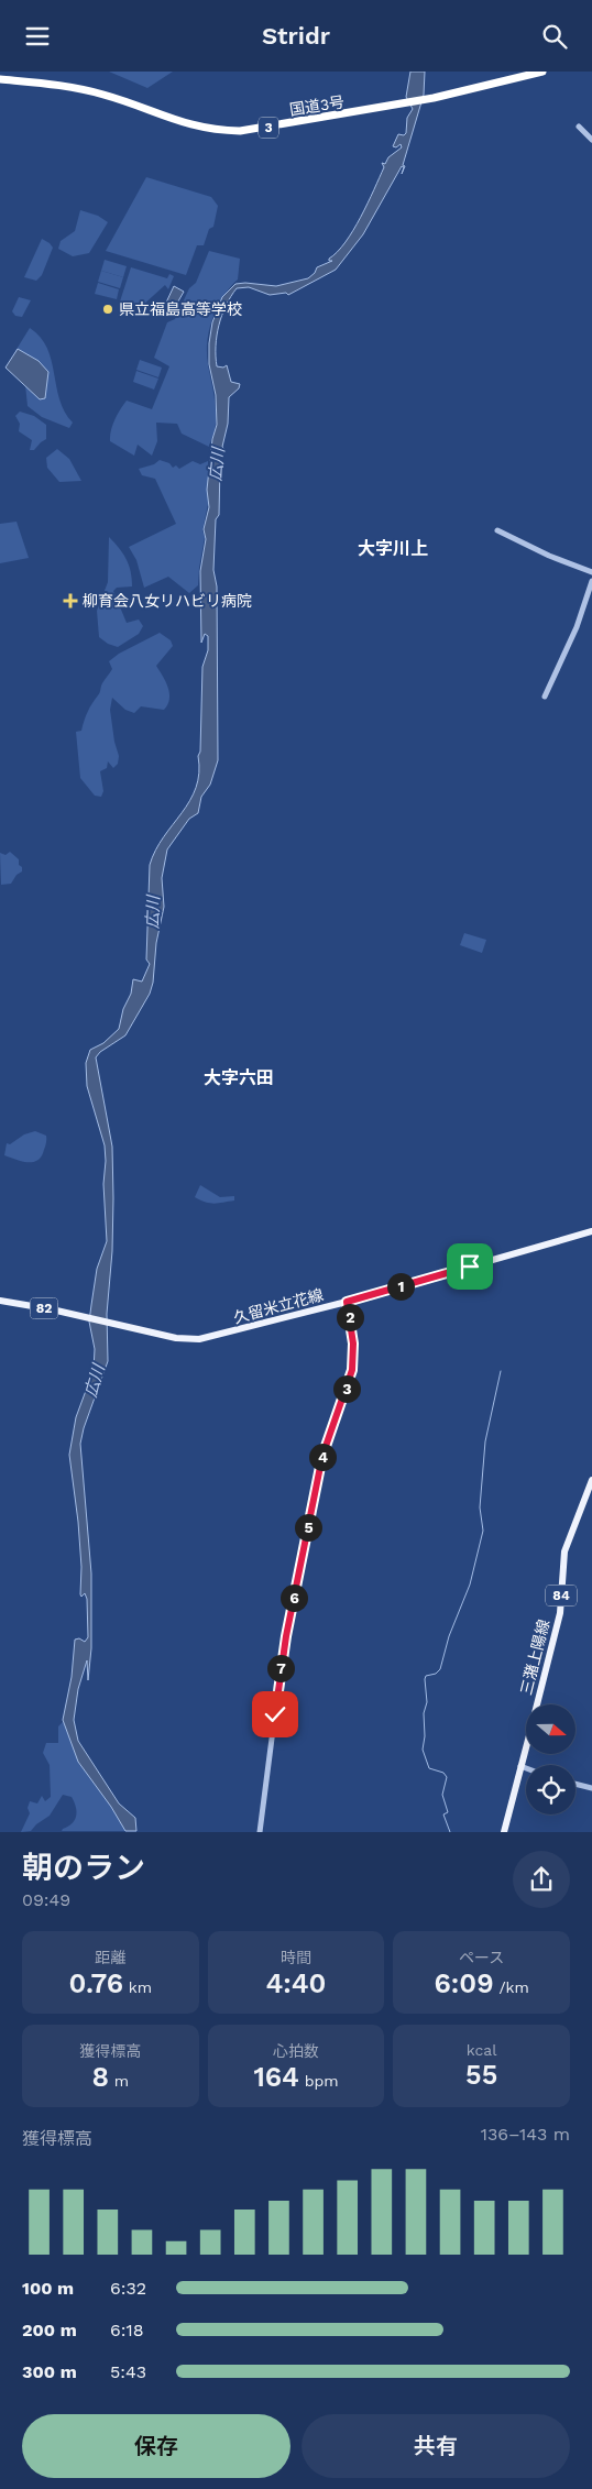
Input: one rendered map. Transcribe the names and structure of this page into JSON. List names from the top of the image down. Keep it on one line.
{"streets":{"highway":["国道3号","3"],"main road":["久留米立花線","82","84","三潴上陽線"]},"districts":["大字川上","大字六田"],"water":["広川"],"places":{"other":["県立福島高等学校"],"health":["柳育会八女リハビリ病院"]},"north":"right","page":{"header":"Stridr","pins":["1","2","3","4","5","6","7"],"heading":["朝のラン","09:49"],"stats":[["距離","0.76 km"],["時間","4:40"],["ペース","6:09 /km"],["獲得標高","8 m"],["心拍数","164 bpm"],["kcal","55"]],"chart":["獲得標高","136–143 m"],"list":[{"name":"100 m","note":"6:32"},{"name":"200 m","note":"6:18"},{"name":"300 m","note":"5:43"}],"buttons":["保存","共有"]}}
